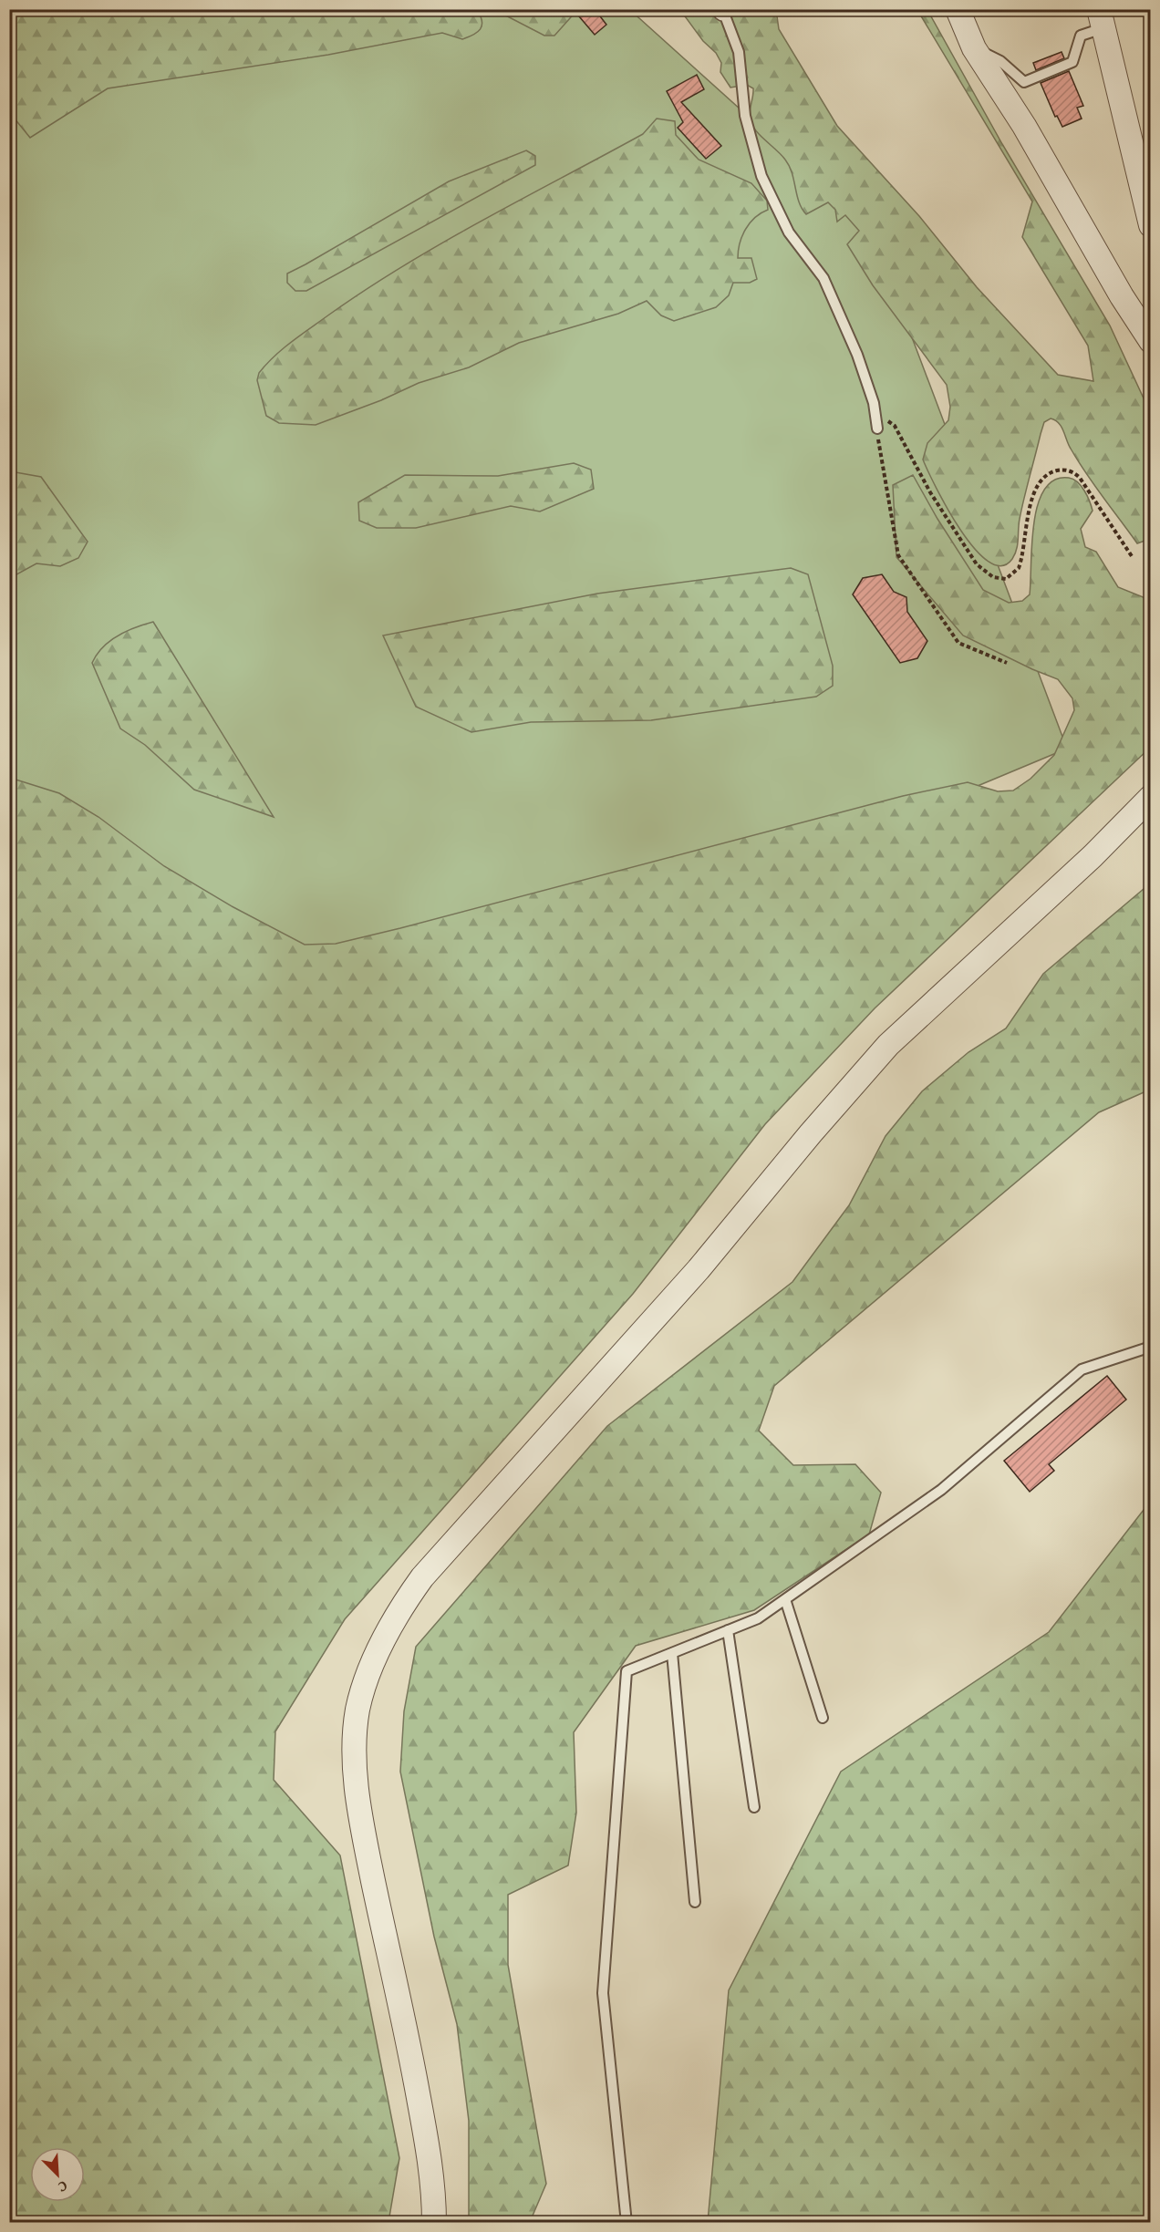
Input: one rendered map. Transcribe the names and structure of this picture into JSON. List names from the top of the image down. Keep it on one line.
{"north":"bottom right"}
